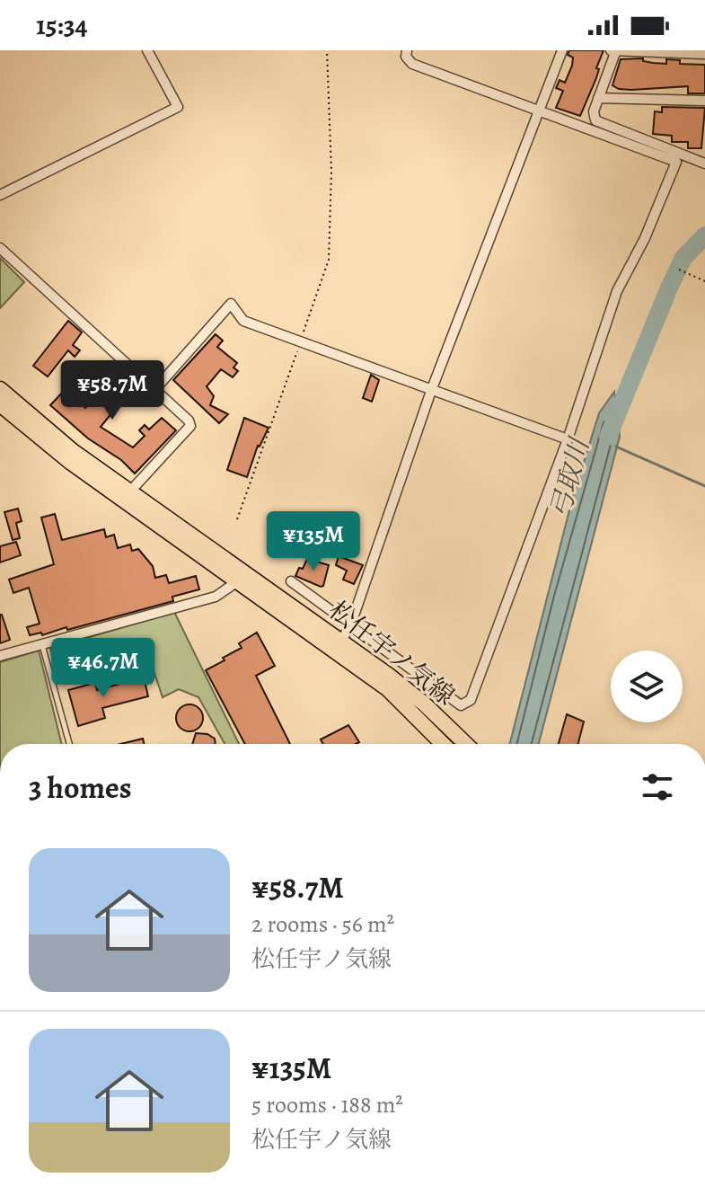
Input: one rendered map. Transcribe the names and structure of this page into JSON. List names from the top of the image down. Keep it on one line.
{"streets":{"main road":["松任宇ノ気線"]},"water":["弓取川"],"page":{"status":"15:34","price":["¥58.7M","¥135M","¥46.7M"],"heading":"3 homes","list":[{"name":"¥58.7M","note":"2 rooms · 56 m² · 松任宇ノ気線"},{"name":"¥135M","note":"5 rooms · 188 m² · 松任宇ノ気線"}]}}
